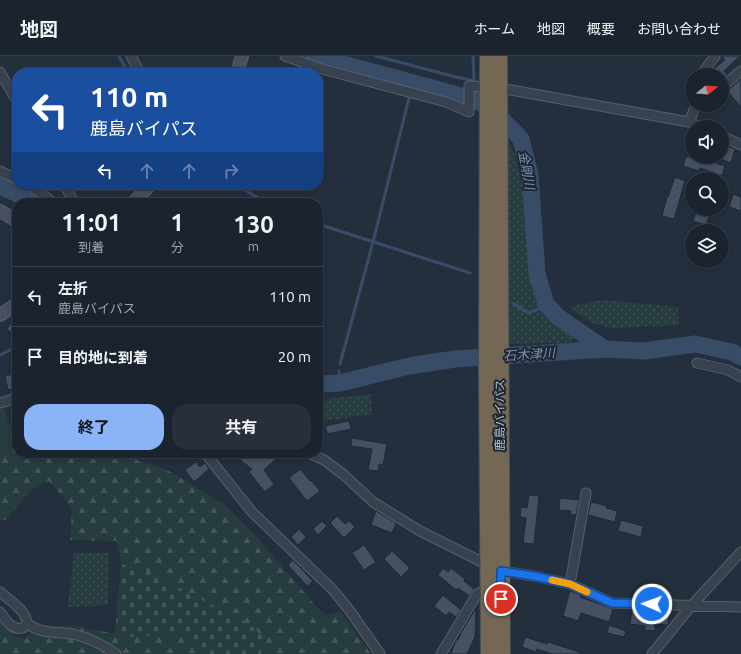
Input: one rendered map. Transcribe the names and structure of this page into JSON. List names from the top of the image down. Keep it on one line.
{"streets":{"highway":["鹿島バイパス"]},"water":["金剛川","石木津川"],"north":"right","page":{"header":"地図","nav":["ホーム","地図","概要","お問い合わせ"],"turn":["110 m","鹿島バイパス"],"eta":["11:01","到着","1","分","130","m"],"list":[{"name":"左折","note":"鹿島バイパス","value":"110 m"},{"name":"目的地に到着","value":"20 m"}],"buttons":["終了","共有"]}}
